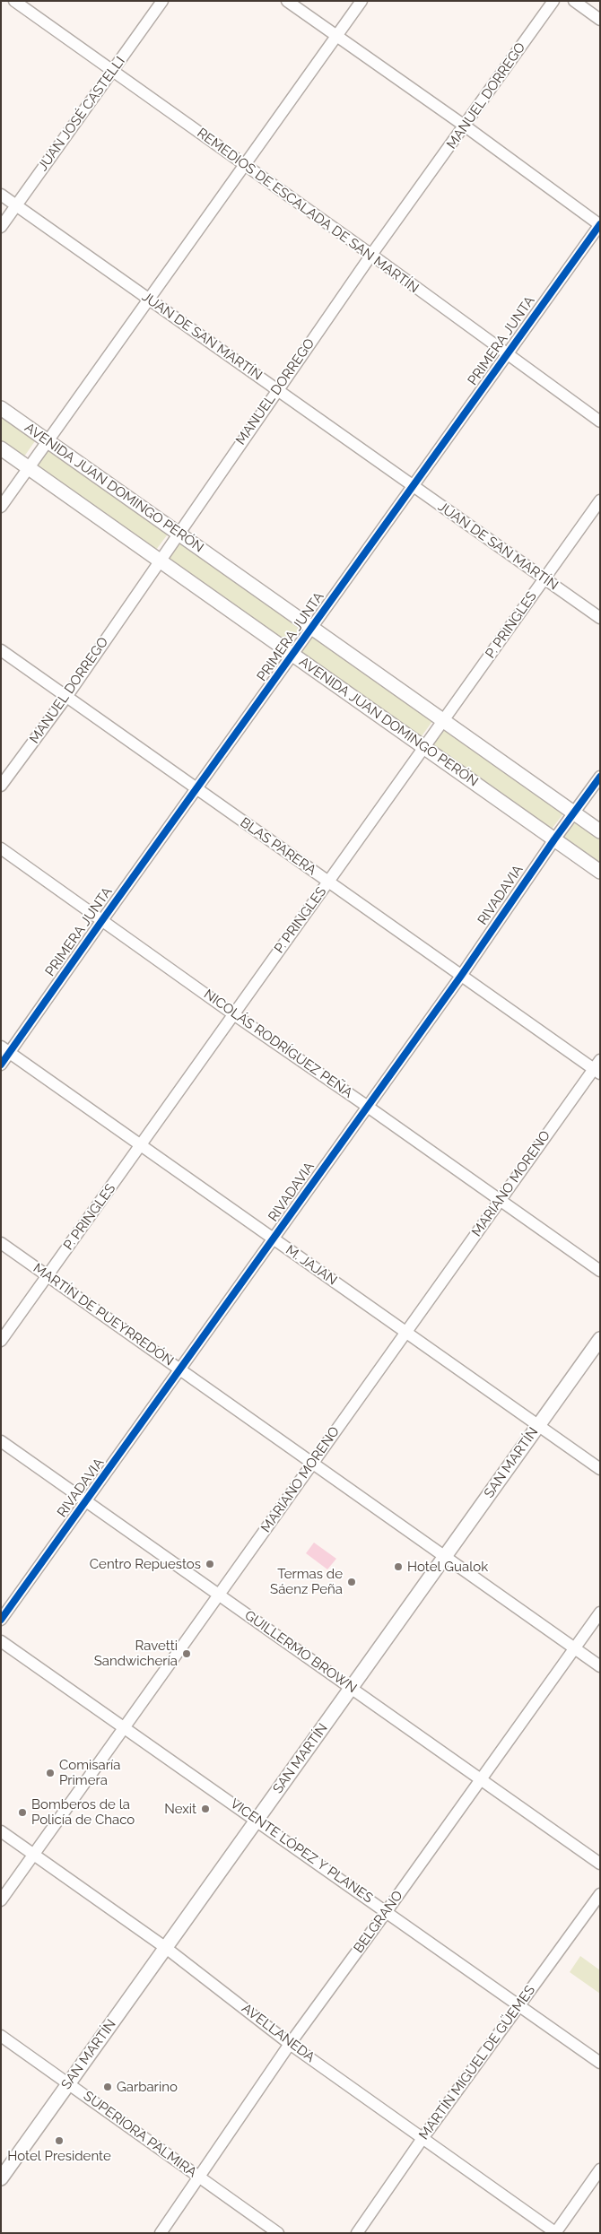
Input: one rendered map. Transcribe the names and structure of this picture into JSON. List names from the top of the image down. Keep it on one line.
{"streets":{"main road":["AVENIDA JUAN DOMINGO PERÓN","SAN MARTÍN"],"street":["MANUEL DORREGO","JUAN JOSÉ CASTELLI","REMEDIOS DE ESCALADA DE SAN MARTÍN","JUAN DE SAN MARTÍN","PRIMERA JUNTA","P. PRINGLES","BLAS PARERA","RIVADAVIA","NICOLÁS RODRÍGUEZ PEÑA","MARIANO MORENO","M. JAJAN","MARTÍN DE PUEYRREDÓN","GUILLERMO BROWN","VICENTE LÓPEZ Y PLANES","BELGRANO","AVELLANEDA","MARTÍN MIGUEL DE GÜEMES","SUPERIORA PALMIRA"]},"crossings":[["MANUEL DORREGO","REMEDIOS DE ESCALADA DE SAN MARTÍN"],["MANUEL DORREGO","JUAN DE SAN MARTÍN"],["MANUEL DORREGO","AVENIDA JUAN DOMINGO PERÓN"],["MANUEL DORREGO","BLAS PARERA"],["JUAN JOSÉ CASTELLI","REMEDIOS DE ESCALADA DE SAN MARTÍN"],["JUAN JOSÉ CASTELLI","JUAN DE SAN MARTÍN"],["REMEDIOS DE ESCALADA DE SAN MARTÍN","PRIMERA JUNTA"],["JUAN DE SAN MARTÍN","PRIMERA JUNTA"],["JUAN DE SAN MARTÍN","P. PRINGLES"],["PRIMERA JUNTA","AVENIDA JUAN DOMINGO PERÓN"],["PRIMERA JUNTA","BLAS PARERA"],["PRIMERA JUNTA","NICOLÁS RODRÍGUEZ PEÑA"],["PRIMERA JUNTA","M. JAJAN"],["AVENIDA JUAN DOMINGO PERÓN","P. PRINGLES"],["AVENIDA JUAN DOMINGO PERÓN","RIVADAVIA"],["P. PRINGLES","BLAS PARERA"],["P. PRINGLES","NICOLÁS RODRÍGUEZ PEÑA"],["P. PRINGLES","M. JAJAN"],["P. PRINGLES","MARTÍN DE PUEYRREDÓN"],["BLAS PARERA","RIVADAVIA"],["BLAS PARERA","MARIANO MORENO"],["RIVADAVIA","NICOLÁS RODRÍGUEZ PEÑA"],["RIVADAVIA","M. JAJAN"],["RIVADAVIA","MARTÍN DE PUEYRREDÓN"],["RIVADAVIA","GUILLERMO BROWN"],["NICOLÁS RODRÍGUEZ PEÑA","MARIANO MORENO"],["MARIANO MORENO","M. JAJAN"],["MARIANO MORENO","MARTÍN DE PUEYRREDÓN"],["MARIANO MORENO","GUILLERMO BROWN"],["MARIANO MORENO","VICENTE LÓPEZ Y PLANES"],["MARIANO MORENO","AVELLANEDA"],["M. JAJAN","SAN MARTÍN"],["MARTÍN DE PUEYRREDÓN","SAN MARTÍN"],["MARTÍN DE PUEYRREDÓN","BELGRANO"],["SAN MARTÍN","GUILLERMO BROWN"],["SAN MARTÍN","VICENTE LÓPEZ Y PLANES"],["SAN MARTÍN","AVELLANEDA"],["SAN MARTÍN","SUPERIORA PALMIRA"],["GUILLERMO BROWN","BELGRANO"],["VICENTE LÓPEZ Y PLANES","BELGRANO"],["VICENTE LÓPEZ Y PLANES","MARTÍN MIGUEL DE GÜEMES"],["BELGRANO","AVELLANEDA"],["BELGRANO","SUPERIORA PALMIRA"],["AVELLANEDA","MARTÍN MIGUEL DE GÜEMES"]],"places":["Centro Repuestos","Hotel Gualok","Termas de Sáenz Peña","Ravetti Sandwichería","Comisaría Primera","Nexit","Bomberos de la Policía de Chaco","Garbarino","Hotel Presidente"]}
